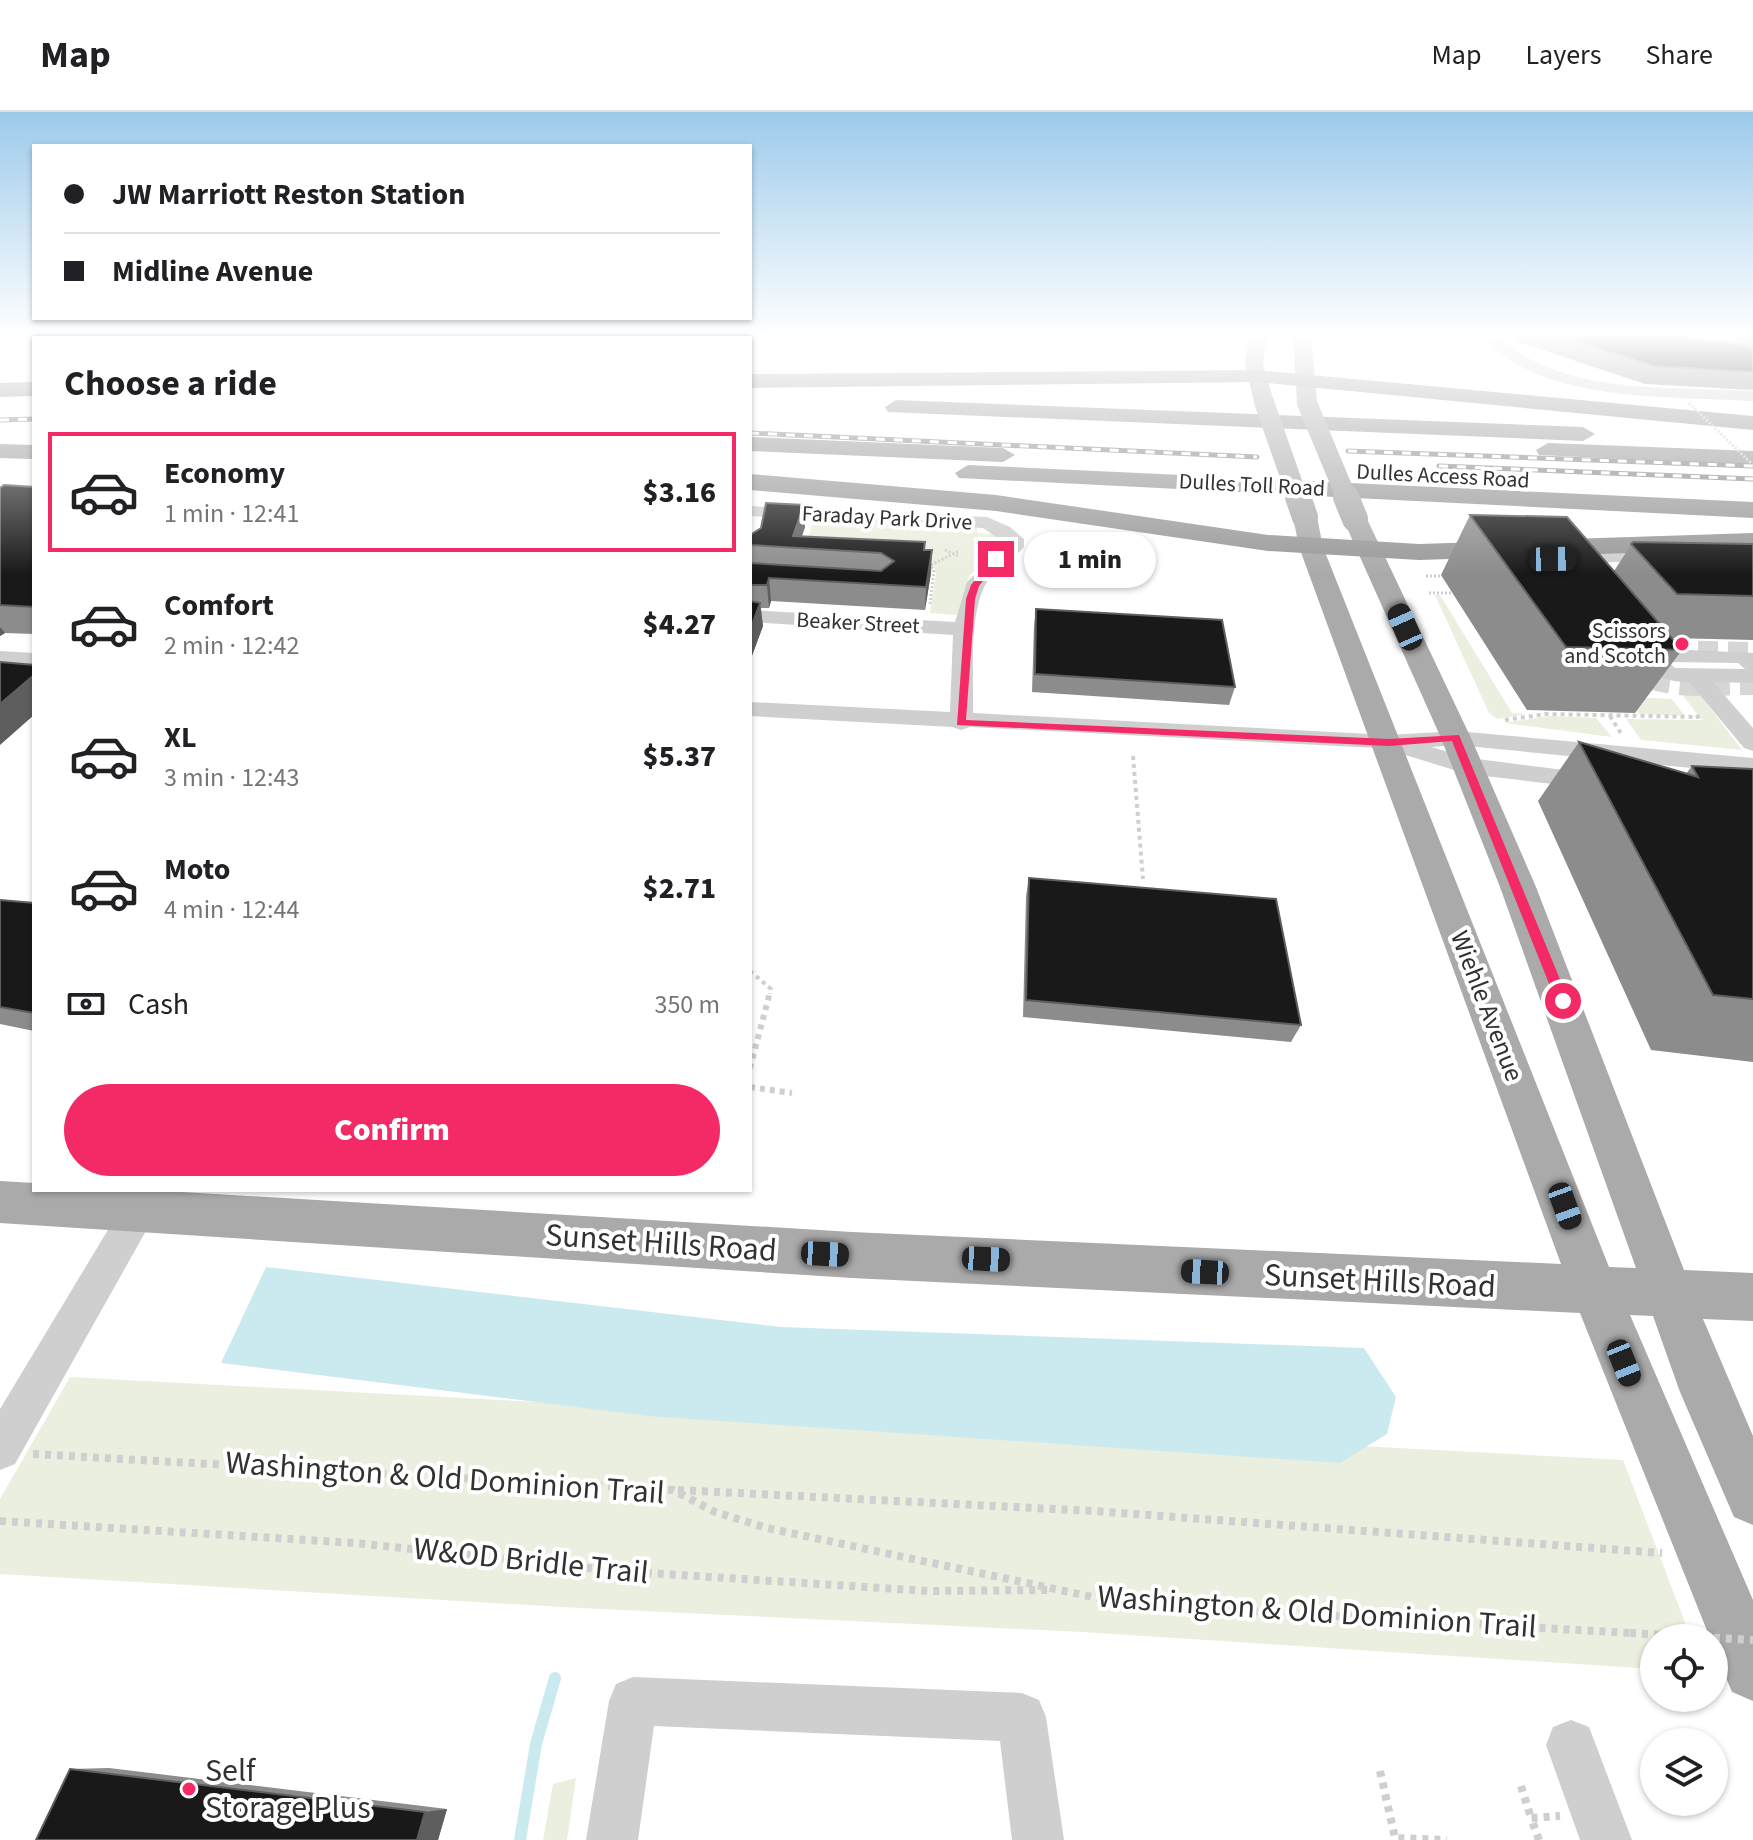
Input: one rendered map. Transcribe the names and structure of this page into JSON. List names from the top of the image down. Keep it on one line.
{"streets":{"highway":["Dulles Access Road","Dulles Toll Road"],"main road":["Wiehle Avenue","Sunset Hills Road"],"street":["Faraday Park Drive","Beaker Street"],"path":["Washington & Old Dominion Trail","W&OD Bridle Trail"]},"crossings":[["Faraday Park Drive","Beaker Street"],["Wiehle Avenue","Sunset Hills Road"],["Washington & Old Dominion Trail","W&OD Bridle Trail"]],"places":["Scissors and Scotch","Self Storage Plus"],"page":{"header":"Map","nav":["Map","Layers","Share"],"banner":["JW Marriott Reston Station","Midline Avenue"],"heading":"Choose a ride","list":[{"name":"Economy","note":"1 min · 12:41","value":"$3.16"},{"name":"Comfort","note":"2 min · 12:42","value":"$4.27"},{"name":"XL","note":"3 min · 12:43","value":"$5.37"},{"name":"Moto","note":"4 min · 12:44","value":"$2.71"}],"bubble":"1 min","pay":["Cash","350 m"],"buttons":"Confirm"}}
